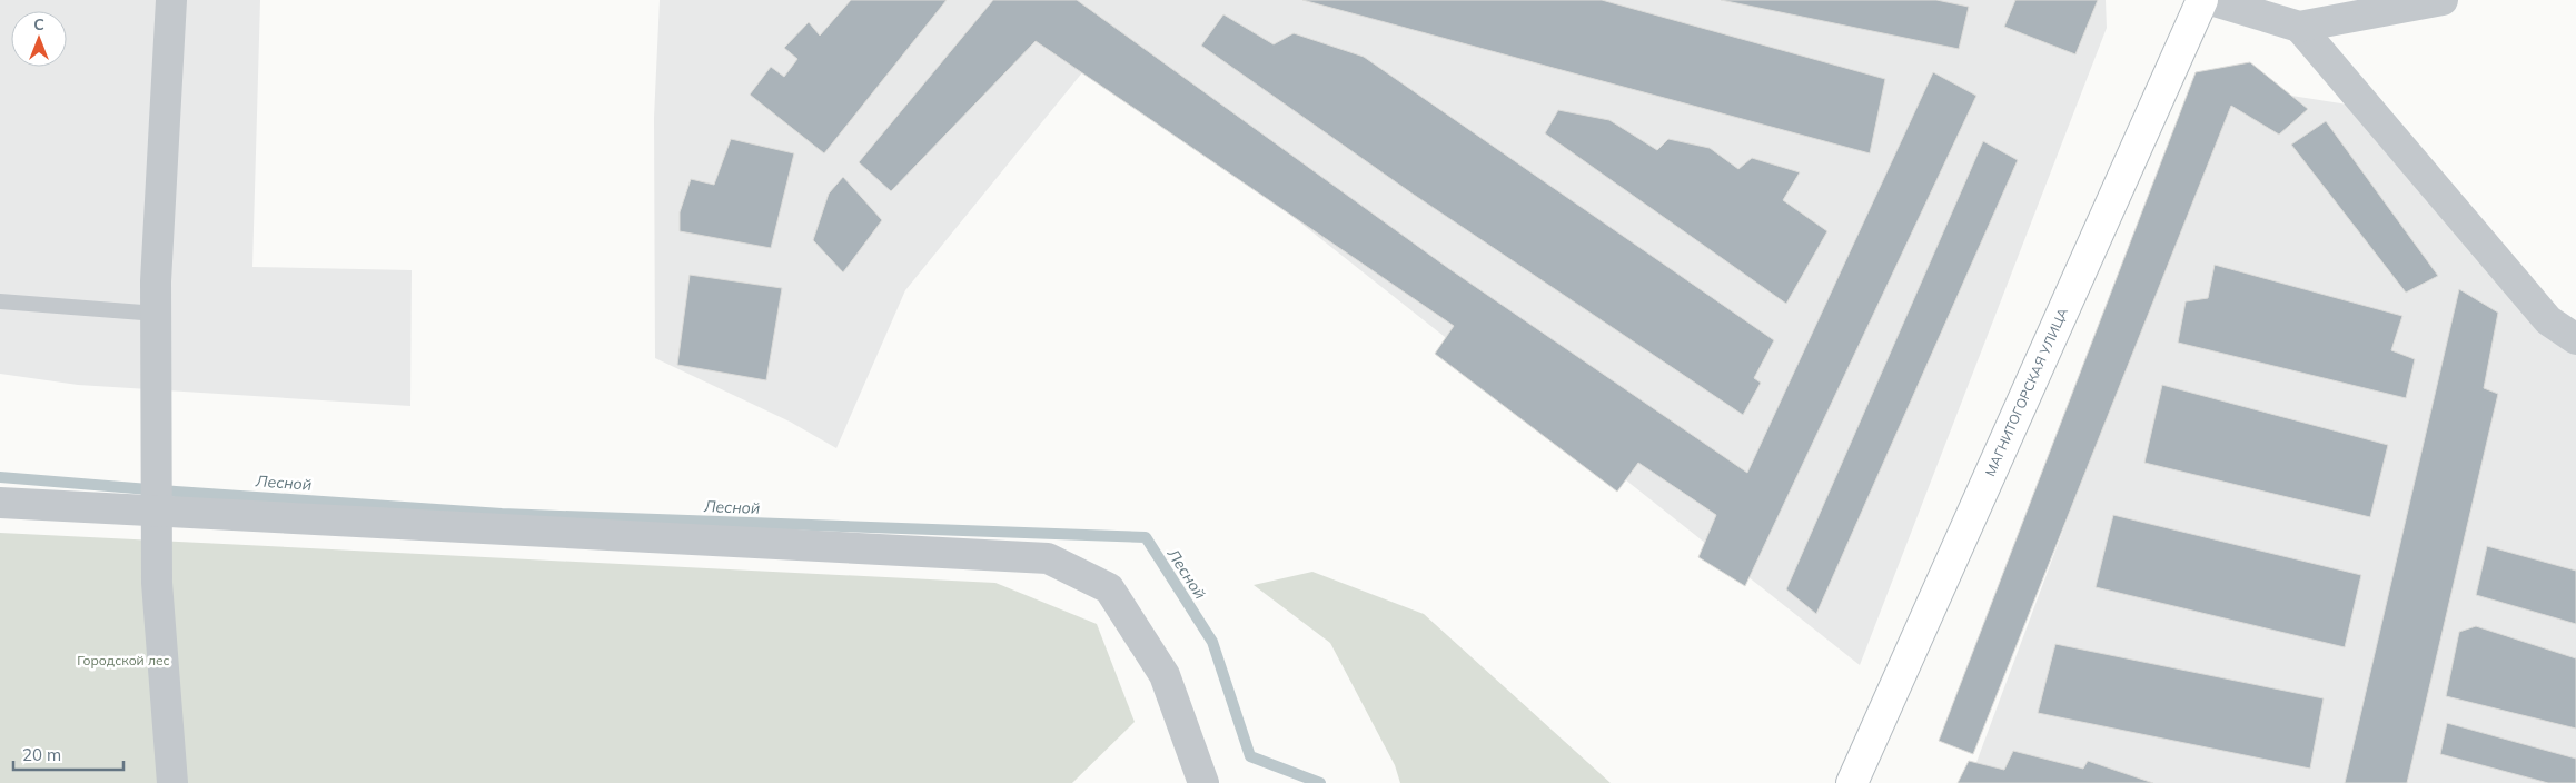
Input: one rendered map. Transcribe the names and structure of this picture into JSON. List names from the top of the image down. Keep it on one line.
{"streets":{"main road":["МАГНИТОГОРСКАЯ УЛИЦА"]},"water":["Лесной"],"parks":["Городской лес"],"scale_bar":"20 m","north":"top"}
